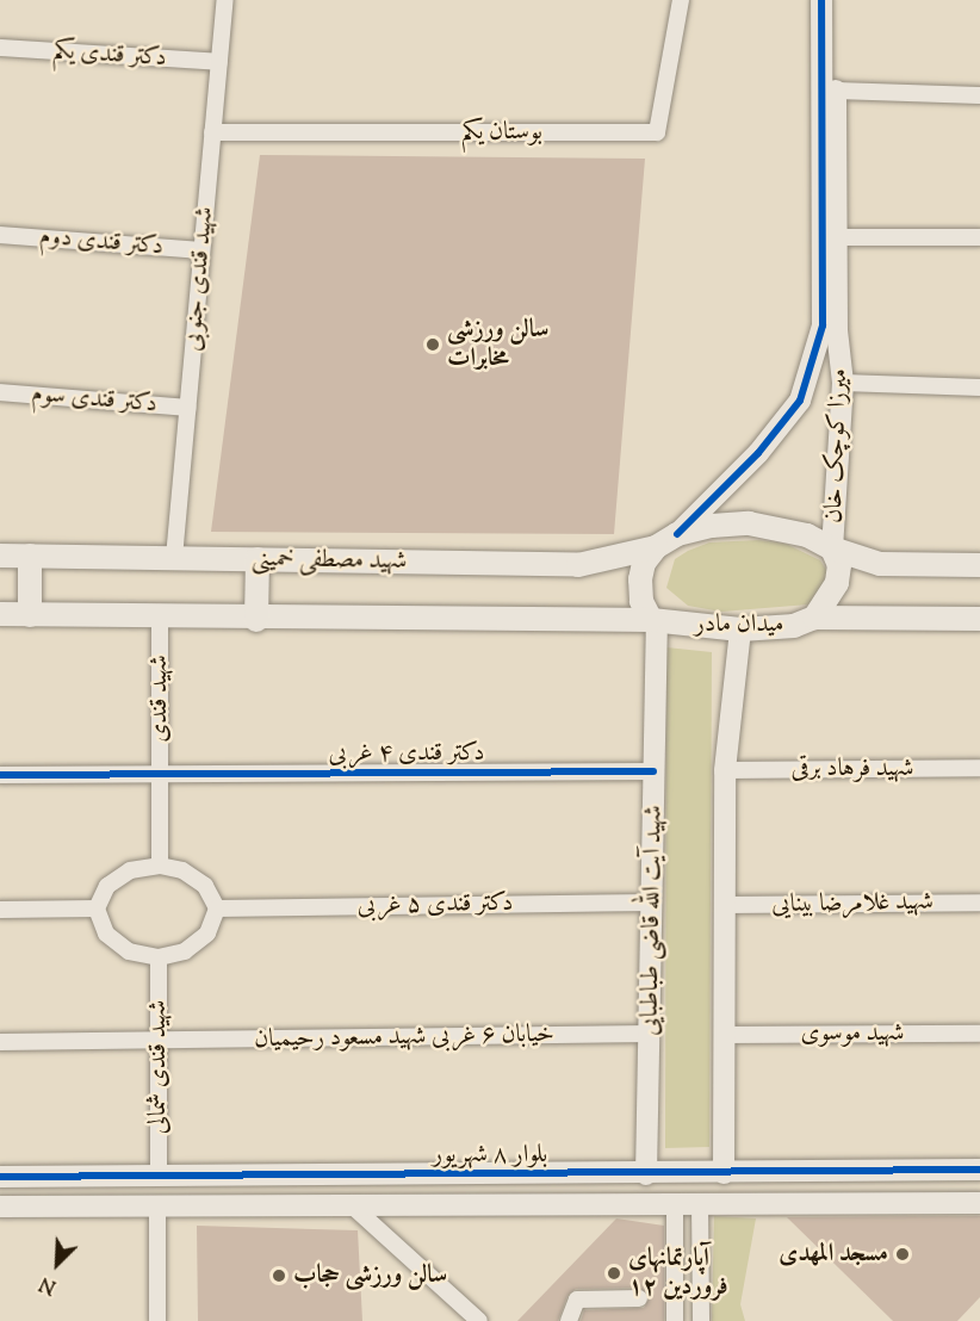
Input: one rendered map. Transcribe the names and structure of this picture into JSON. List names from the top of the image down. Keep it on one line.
{"streets":{"main road":["شهید مصطفی خمینی","میدان مادر"],"street":["دکتر قندی یکم","بوستان یکم","دکتر قندی دوم","شهید قندی جنوبی","دکتر قندی سوم","میرزا کوچک خان","شهید قندی","دکتر قندی ۴ غربی","شهید فرهاد برقی","شهید غلامرضا بینایی","دکتر قندی ۵ غربی","شهید آیت الله قاضی طباطبایی","شهید موسوی","خیابان ۶ غربی شهید مسعود رحیمیان","شهید قندی شمالی","بلوار ۸ شهریور"]},"crossings":[["دکتر قندی یکم","شهید قندی جنوبی"],["بوستان یکم","شهید قندی جنوبی"],["دکتر قندی دوم","شهید قندی جنوبی"],["شهید قندی جنوبی","دکتر قندی سوم"],["شهید قندی جنوبی","شهید مصطفی خمینی"],["میرزا کوچک خان","میدان مادر"],["میدان مادر","شهید آیت الله قاضی طباطبایی"],["شهید قندی","دکتر قندی ۴ غربی"],["شهید قندی","دکتر قندی ۵ غربی"],["شهید قندی","شهید قندی شمالی"],["دکتر قندی ۴ غربی","شهید آیت الله قاضی طباطبایی"],["دکتر قندی ۵ غربی","شهید آیت الله قاضی طباطبایی"],["دکتر قندی ۵ غربی","شهید قندی شمالی"],["شهید آیت الله قاضی طباطبایی","خیابان ۶ غربی شهید مسعود رحیمیان"],["شهید آیت الله قاضی طباطبایی","بلوار ۸ شهریور"],["خیابان ۶ غربی شهید مسعود رحیمیان","شهید قندی شمالی"],["شهید قندی شمالی","بلوار ۸ شهریور"]],"places":["سالن ورزشی مخابرات","مسجد المهدی","آپارتمانهای ۱۲ فروردین","سالن ورزشی حجاب"],"north":"bottom left"}
